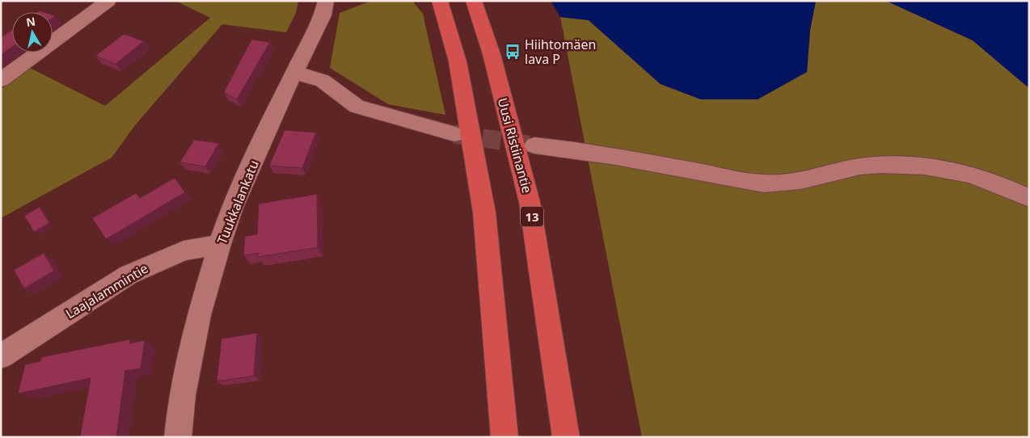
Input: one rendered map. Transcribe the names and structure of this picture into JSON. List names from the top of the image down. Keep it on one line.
{"streets":{"highway":["Uusi Ristiinantie","13"],"street":["Tuukkalankatu","Laajalammintie"]},"crossings":[["Tuukkalankatu","Laajalammintie"]],"places":{"bus stop":["Hiihtomäen lava P"]},"north":"top"}
